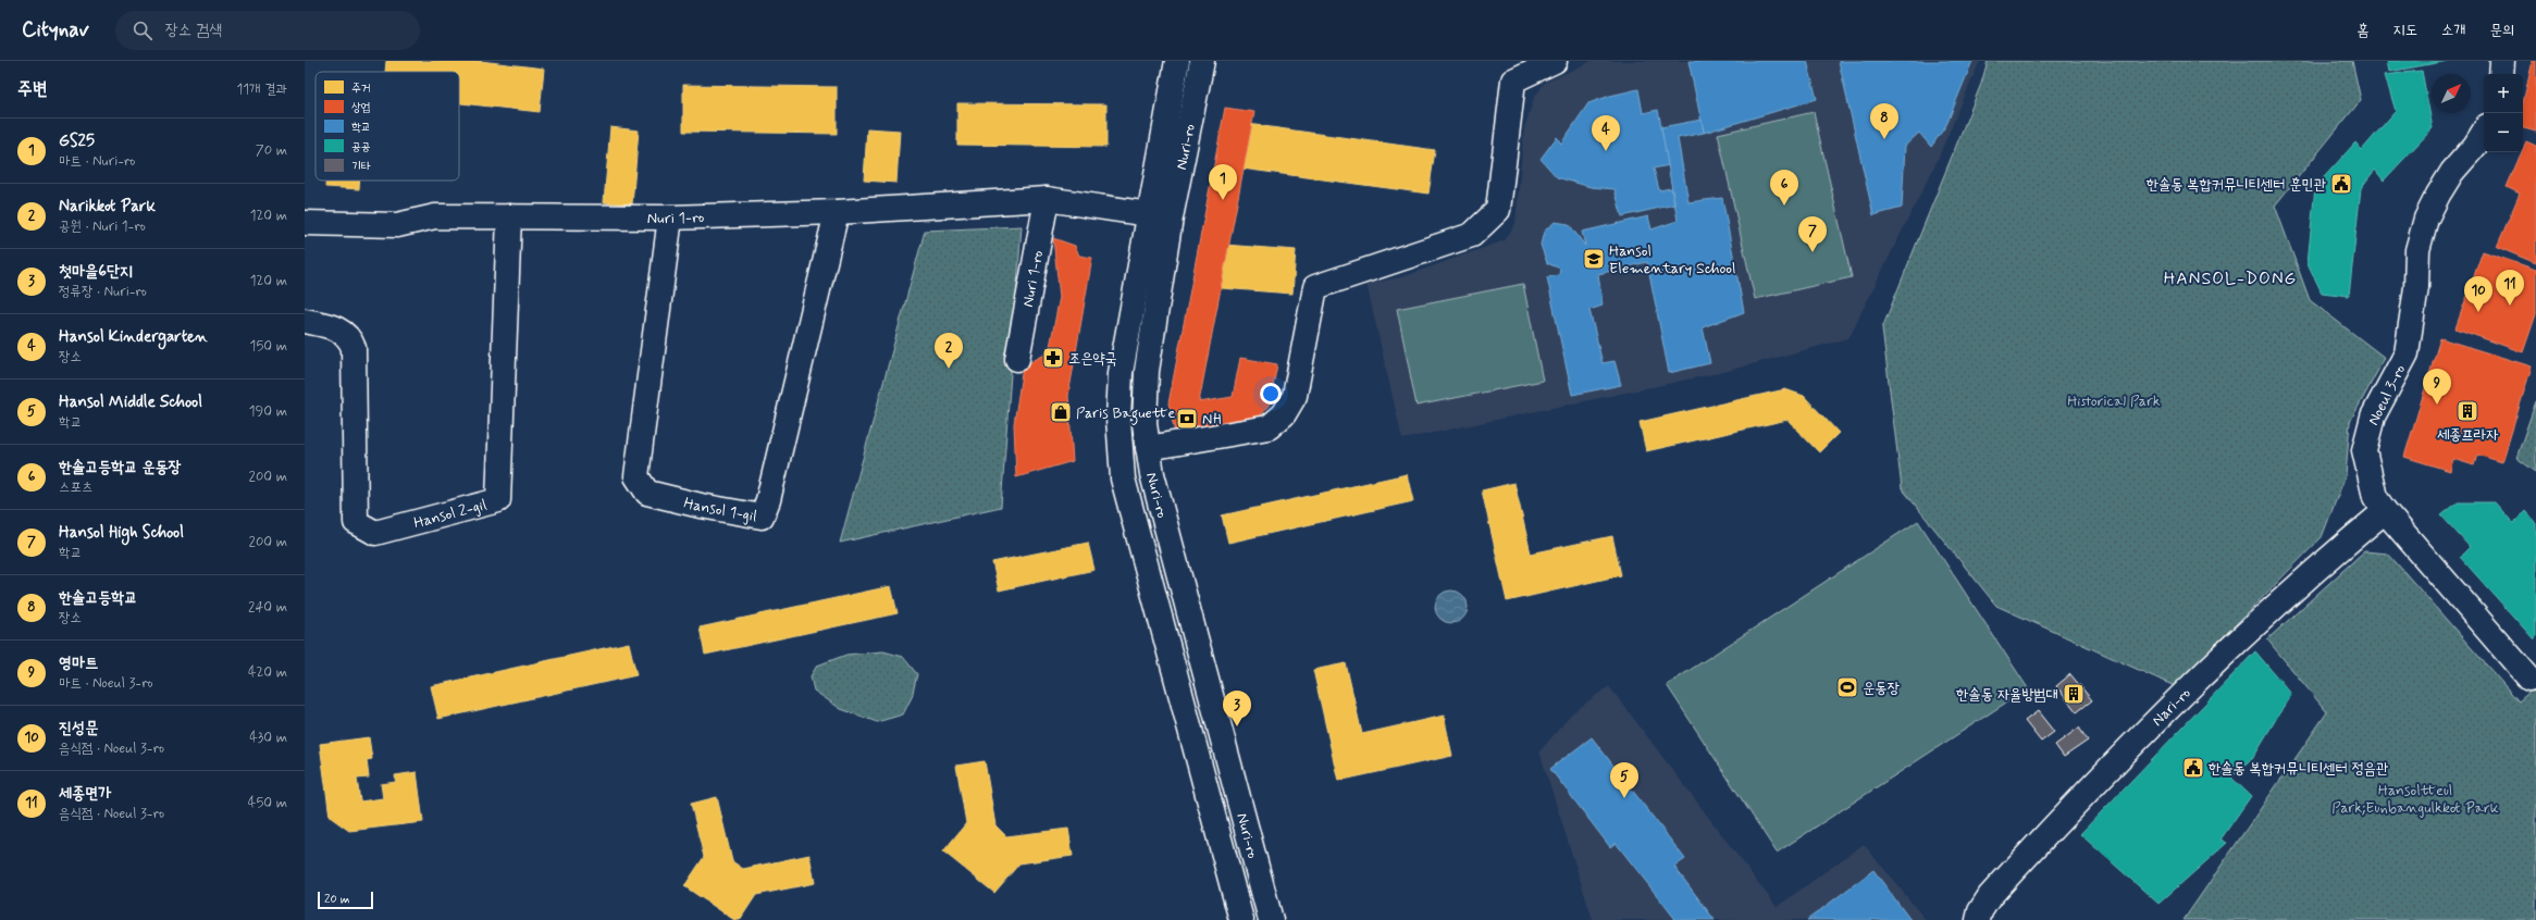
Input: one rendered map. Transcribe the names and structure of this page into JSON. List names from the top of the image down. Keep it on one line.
{"streets":{"street":["Nuri-ro","Nuri 1-ro","Noeul 3-ro","Hansol 1-gil","Hansol 2-gil","Nari-ro"]},"crossings":[["Nuri-ro","Nuri 1-ro"],["Nuri 1-ro","Hansol 1-gil"],["Nuri 1-ro","Hansol 2-gil"],["Noeul 3-ro","Nari-ro"]],"districts":["HANSOL-DONG"],"parks":["Historical Park","Hansoltteul Park;Eunbangulkkot Park"],"places":{"public building":["한솔동 복합커뮤니티센터 훈민관","한솔동 복합커뮤니티센터 정음관"],"school or university":["Hansol Elementary School"],"pharmacy":["조은약국"],"building":["세종프라자","한솔동 자율방범대"],"shop":["Paris Baguette"],"bank":["NH"],"sports":["운동장"]},"legend":["주거","상업","학교","공공","기타"],"scale_bar":"20 m","north":"top right","page":{"header":"Citynav","search":"장소 검색","nav":["홈","지도","소개","문의"],"heading":["주변","11개 결과"],"map_buttons":["+","−"],"pins":["8","4","1","6","7","11","10","2","9","3","5"],"list":[{"mark":"1","name":"GS25","note":"마트 · Nuri-ro","value":"70 m"},{"mark":"2","name":"Narikkot Park","note":"공원 · Nuri 1-ro","value":"120 m"},{"mark":"3","name":"첫마을6단지","note":"정류장 · Nuri-ro","value":"120 m"},{"mark":"4","name":"Hansol Kindergarten","note":"장소","value":"150 m"},{"mark":"5","name":"Hansol Middle School","note":"학교","value":"190 m"},{"mark":"6","name":"한솔고등학교 운동장","note":"스포츠","value":"200 m"},{"mark":"7","name":"Hansol High School","note":"학교","value":"200 m"},{"mark":"8","name":"한솔고등학교","note":"장소","value":"240 m"},{"mark":"9","name":"영마트","note":"마트 · Noeul 3-ro","value":"420 m"},{"mark":"10","name":"진성문","note":"음식점 · Noeul 3-ro","value":"430 m"},{"mark":"11","name":"세종면가","note":"음식점 · Noeul 3-ro","value":"450 m"}],"scale":"20 m"}}
